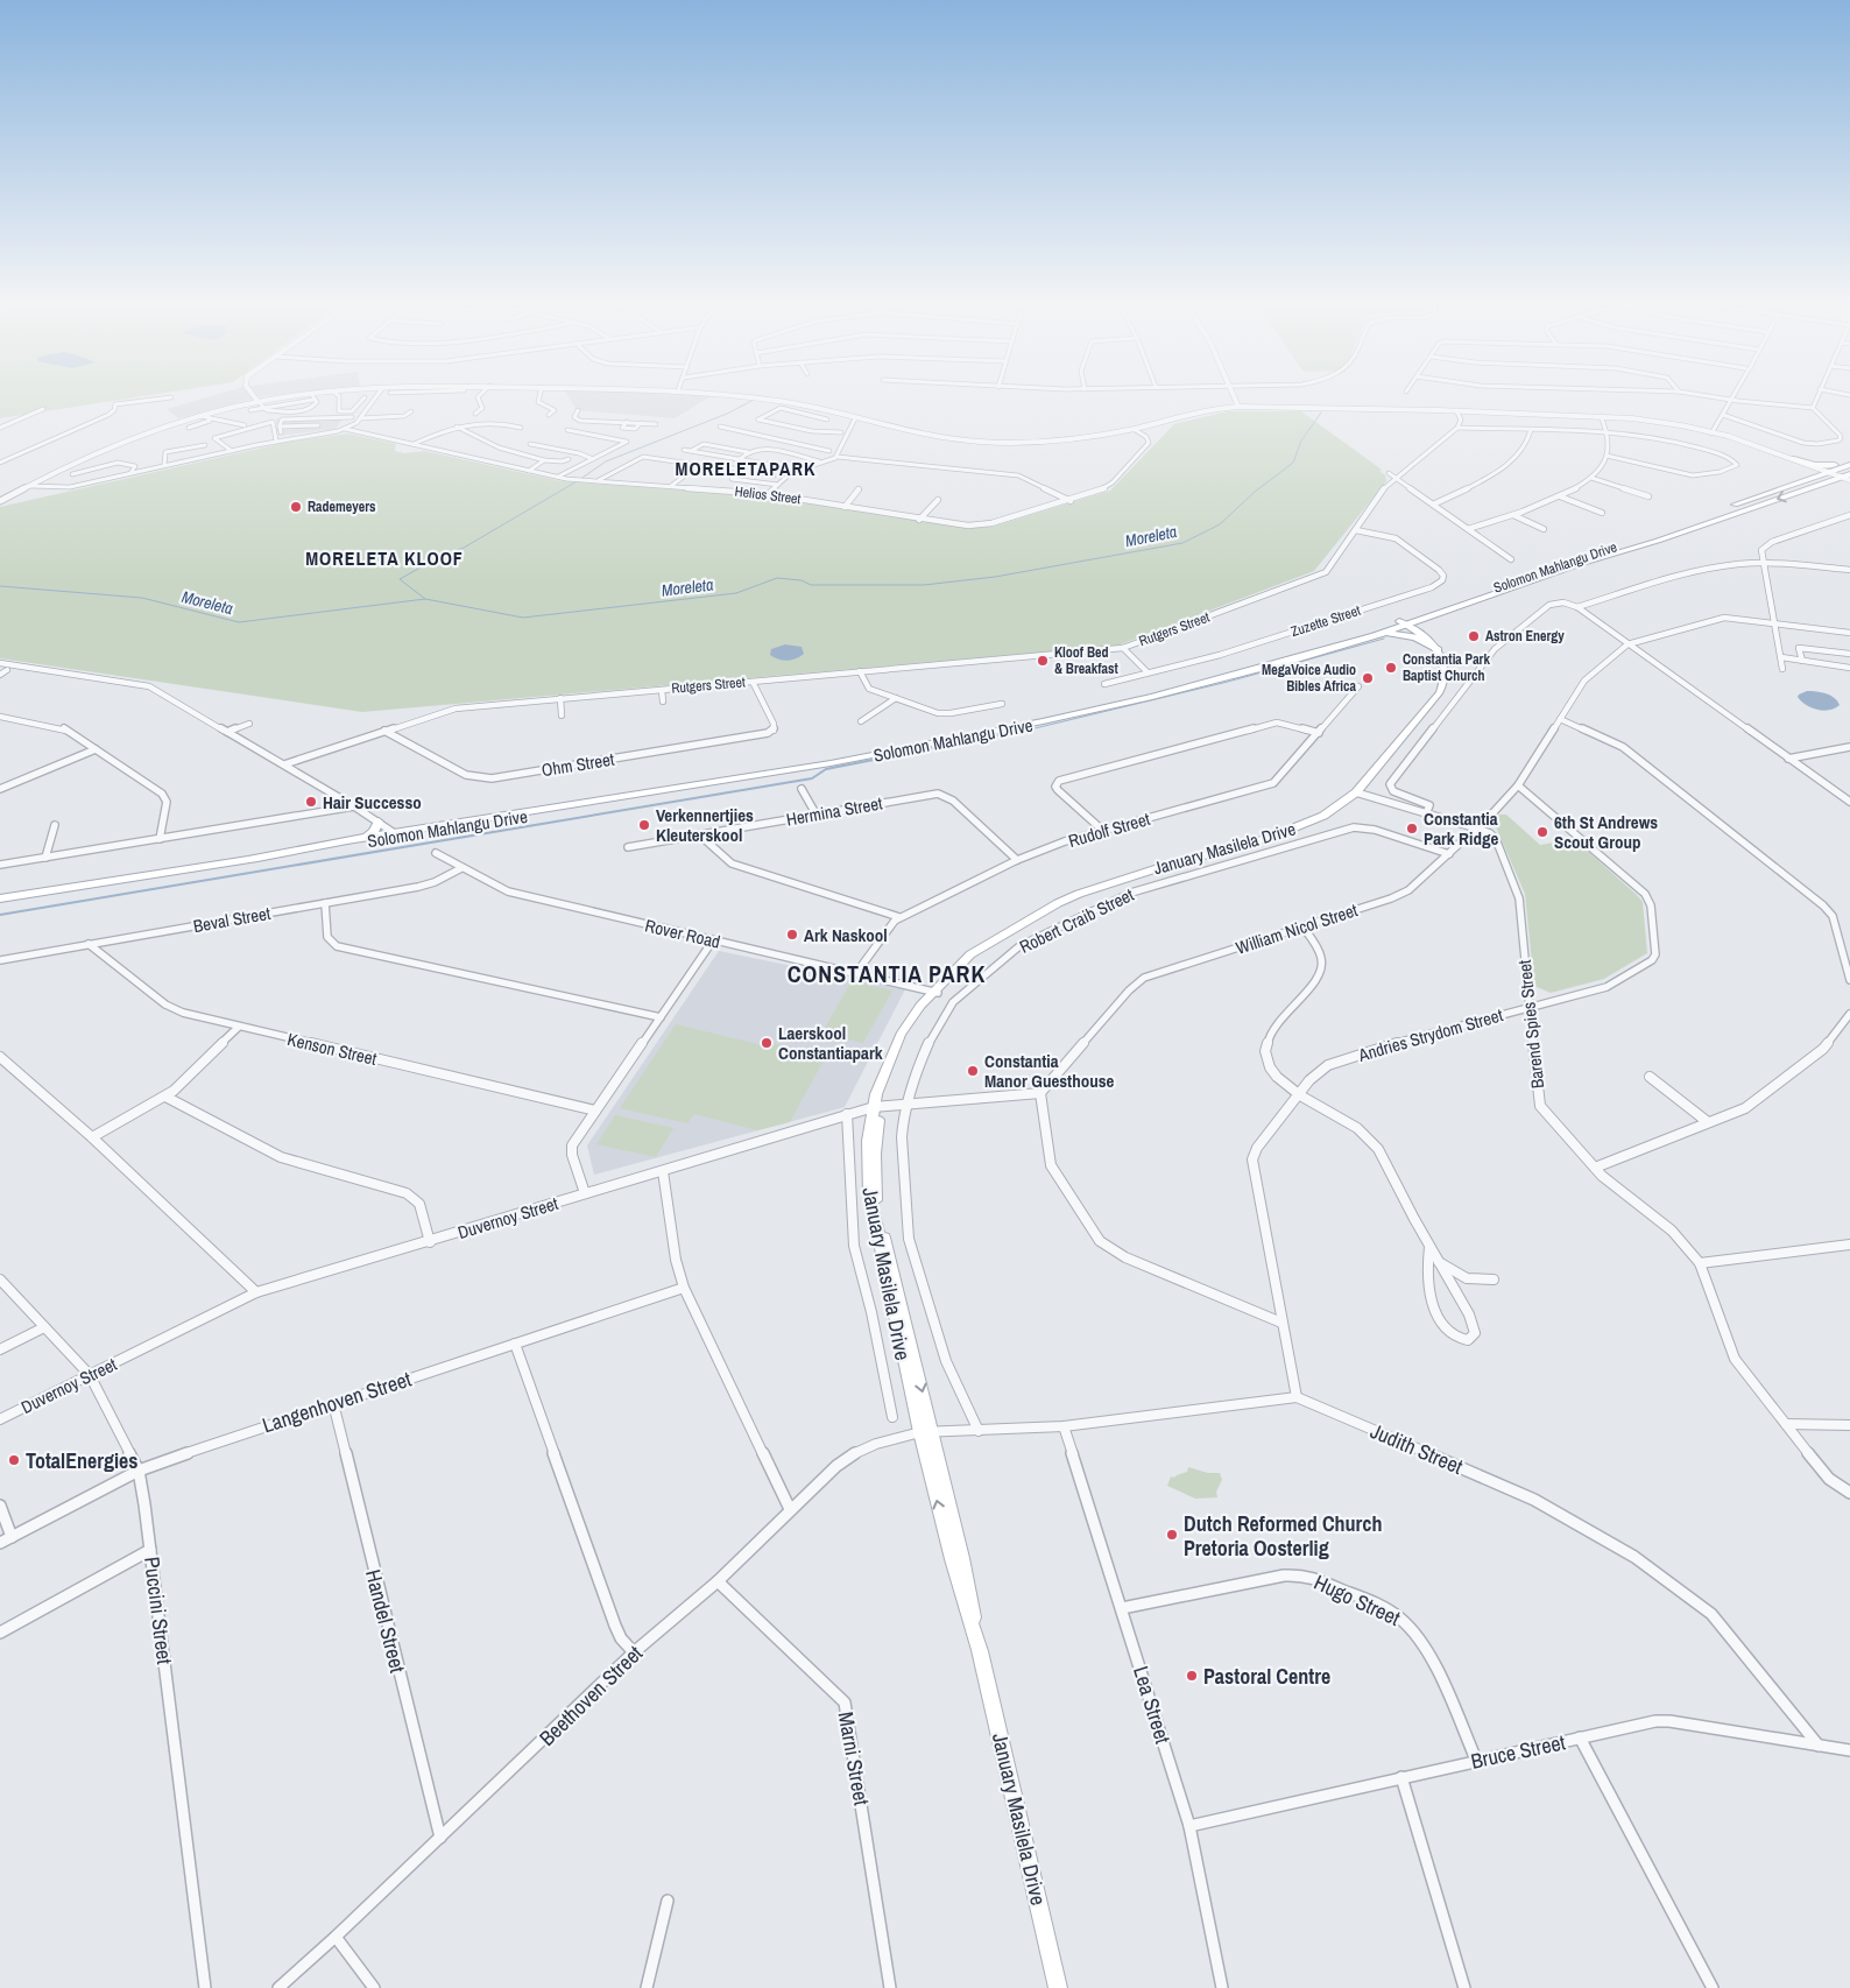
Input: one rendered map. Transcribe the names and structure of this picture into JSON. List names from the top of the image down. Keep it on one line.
{"streets":{"main road":["Solomon Mahlangu Drive","January Masilela Drive"],"street":["Helios Street","Zuzette Street","Rutgers Street","Ohm Street","Hermina Street","Rudolf Street","Beval Street","Robert Craib Street","William Nicol Street","Rover Road","Barend Spies Street","Andries Strydom Street","Kenson Street","Duvernoy Street","Langenhoven Street","Judith Street","Hugo Street","Puccini Street","Handel Street","Beethoven Street","Lea Street","Bruce Street","Marni Street"]},"crossings":[["Solomon Mahlangu Drive","January Masilela Drive"],["Zuzette Street","Rutgers Street"],["Rutgers Street","Ohm Street"],["Hermina Street","Rudolf Street"],["Rudolf Street","Rover Road"],["January Masilela Drive","Rover Road"],["January Masilela Drive","Duvernoy Street"],["January Masilela Drive","Beethoven Street"],["Beval Street","Rover Road"],["Beval Street","Kenson Street"],["Robert Craib Street","William Nicol Street"],["Robert Craib Street","Duvernoy Street"],["William Nicol Street","Barend Spies Street"],["William Nicol Street","Andries Strydom Street"],["William Nicol Street","Duvernoy Street"],["Barend Spies Street","Andries Strydom Street"],["Andries Strydom Street","Judith Street"],["Duvernoy Street","Puccini Street"],["Langenhoven Street","Puccini Street"],["Langenhoven Street","Handel Street"],["Judith Street","Bruce Street"],["Hugo Street","Lea Street"],["Hugo Street","Bruce Street"],["Handel Street","Beethoven Street"],["Beethoven Street","Marni Street"],["Lea Street","Bruce Street"]],"districts":["MORELETAPARK","MORELETA KLOOF","CONSTANTIA PARK"],"water":["Moreleta"],"places":["Rademeyers","Astron Energy","Kloof Bed & Breakfast","Constantia Park Baptist Church","MegaVoice Audio Bibles Africa","Hair Successo","Verkennertjies Kleuterskool","Constantia Park Ridge","6th St Andrews Scout Group","Ark Naskool","Laerskool Constantiapark","Constantia Manor Guesthouse","TotalEnergies","Dutch Reformed Church Pretoria Oosterlig","Pastoral Centre"]}
